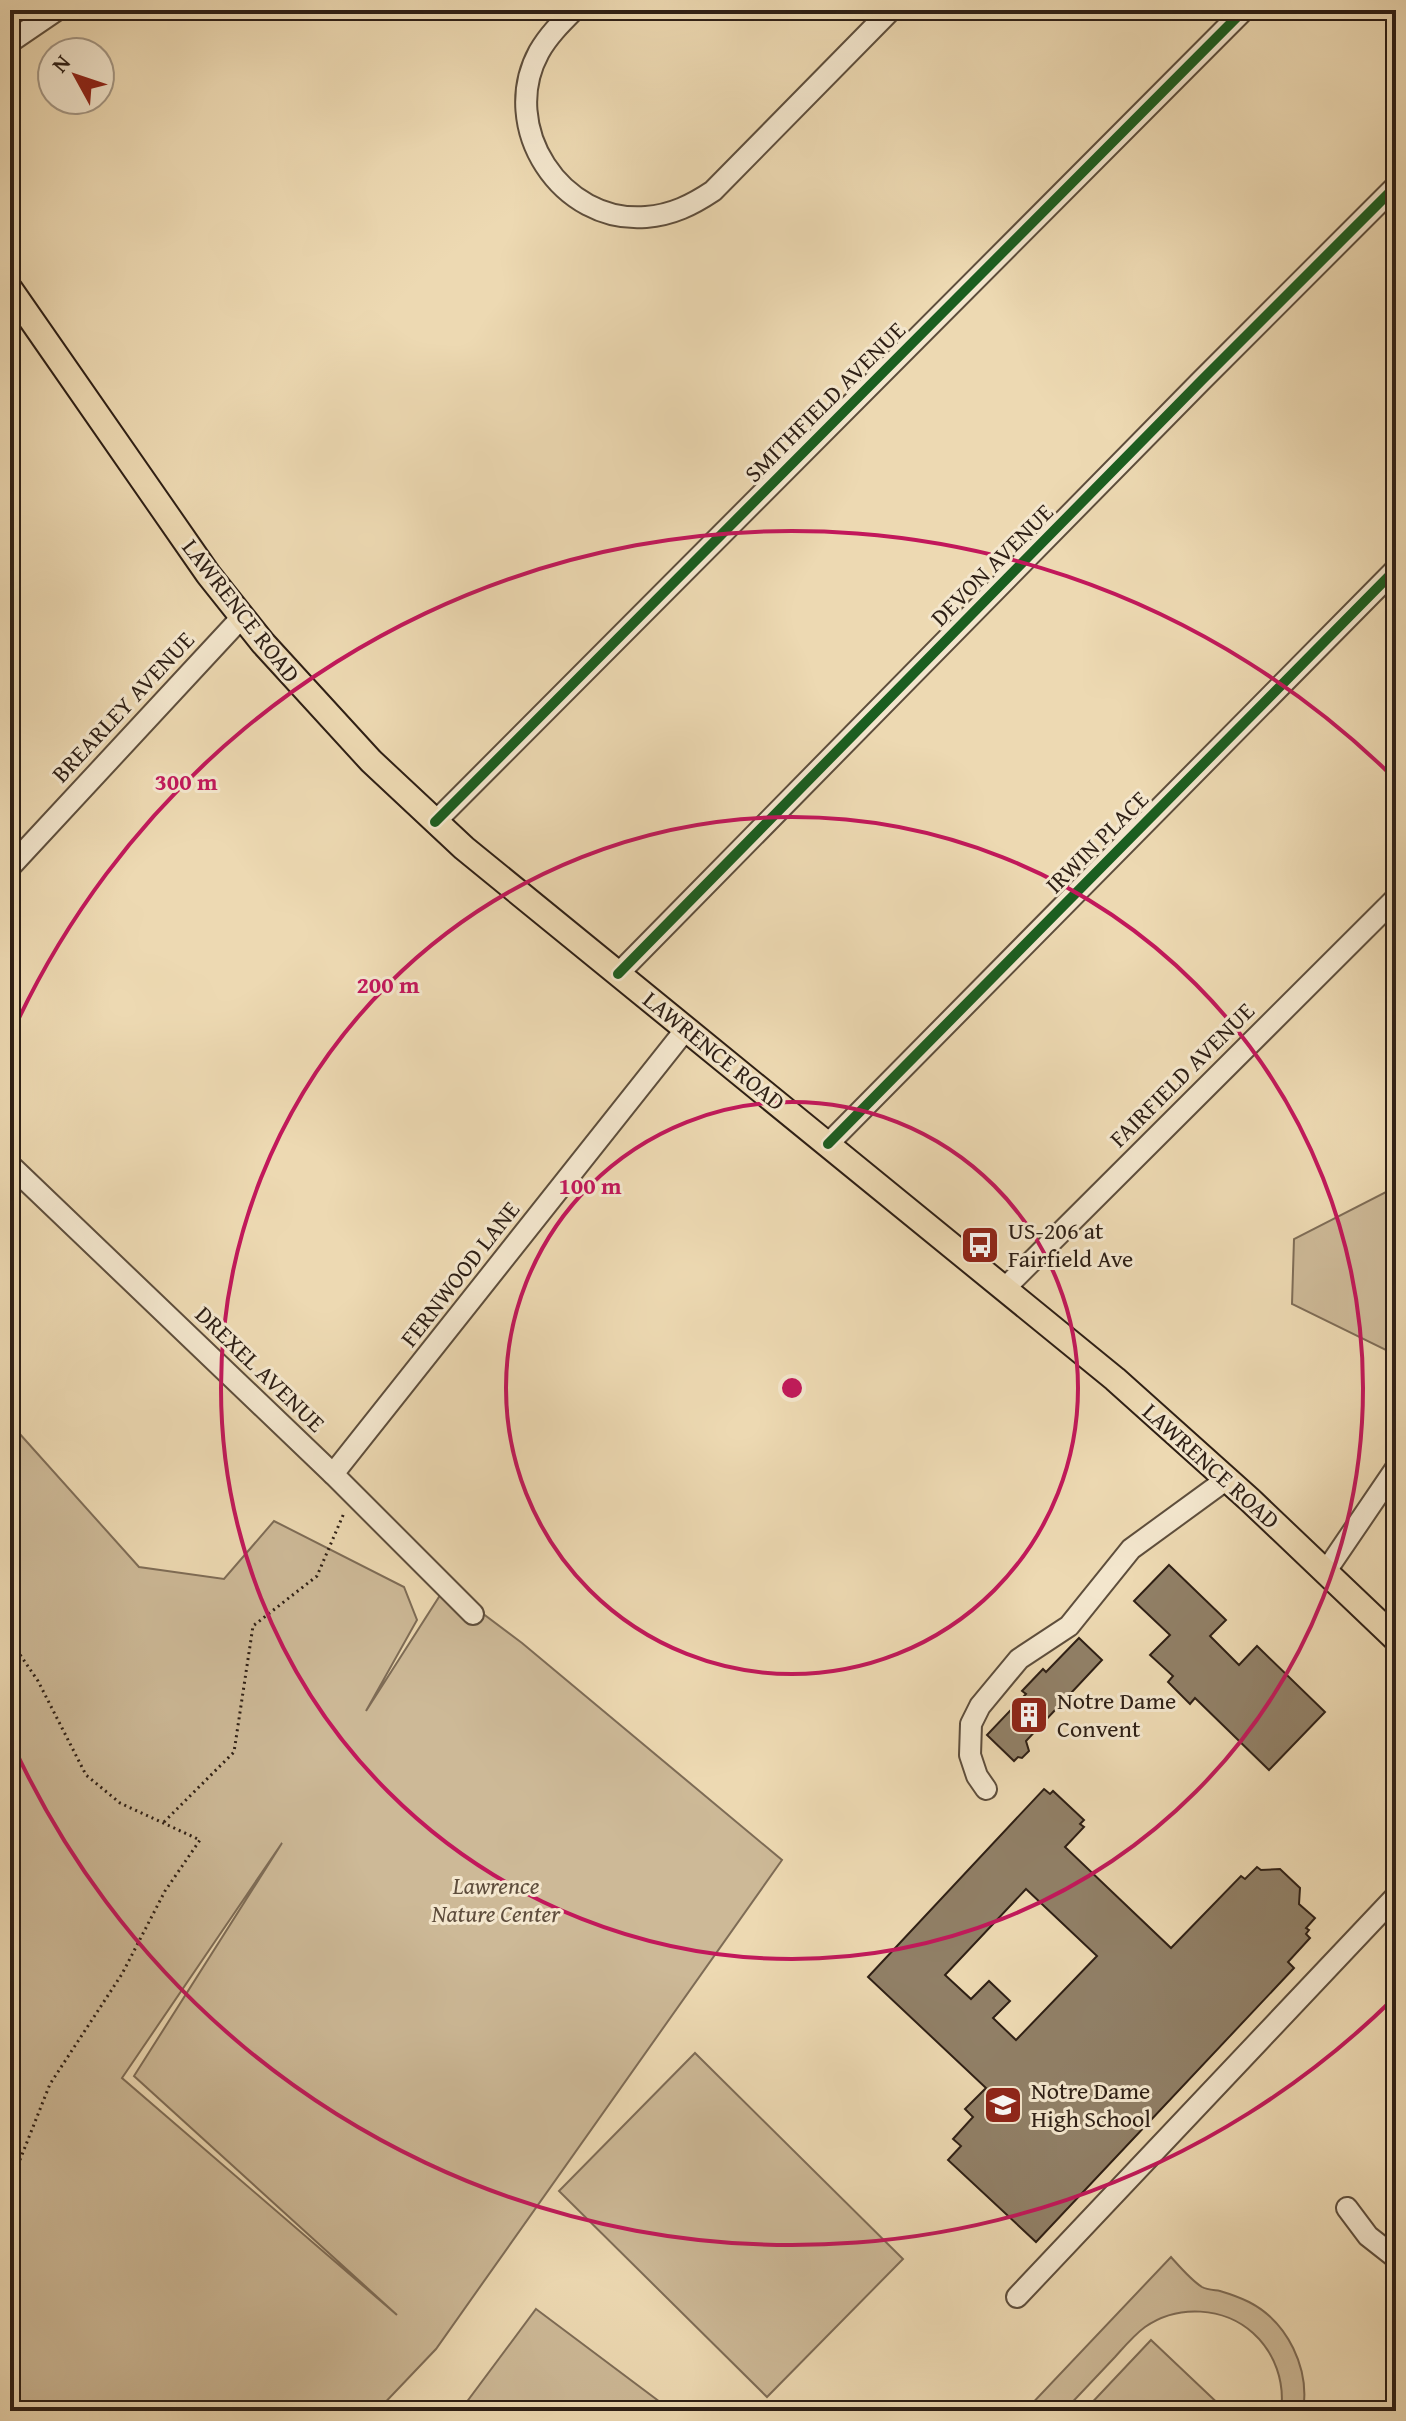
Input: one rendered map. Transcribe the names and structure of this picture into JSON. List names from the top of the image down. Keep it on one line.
{"streets":{"main road":["LAWRENCE ROAD"],"street":["SMITHFIELD AVENUE","DEVON AVENUE","BREARLEY AVENUE","IRWIN PLACE","FAIRFIELD AVENUE","FERNWOOD LANE","DREXEL AVENUE"]},"crossings":[["SMITHFIELD AVENUE","LAWRENCE ROAD"],["DEVON AVENUE","LAWRENCE ROAD"],["LAWRENCE ROAD","BREARLEY AVENUE"],["LAWRENCE ROAD","IRWIN PLACE"],["LAWRENCE ROAD","FAIRFIELD AVENUE"],["LAWRENCE ROAD","FERNWOOD LANE"],["FERNWOOD LANE","DREXEL AVENUE"]],"parks":["Lawrence Nature Center"],"places":{"bus stop":["US-206 at Fairfield Ave"],"building":["Notre Dame Convent"],"school or university":["Notre Dame High School"]},"north":"top left","rings":["300 m","200 m","100 m"]}
